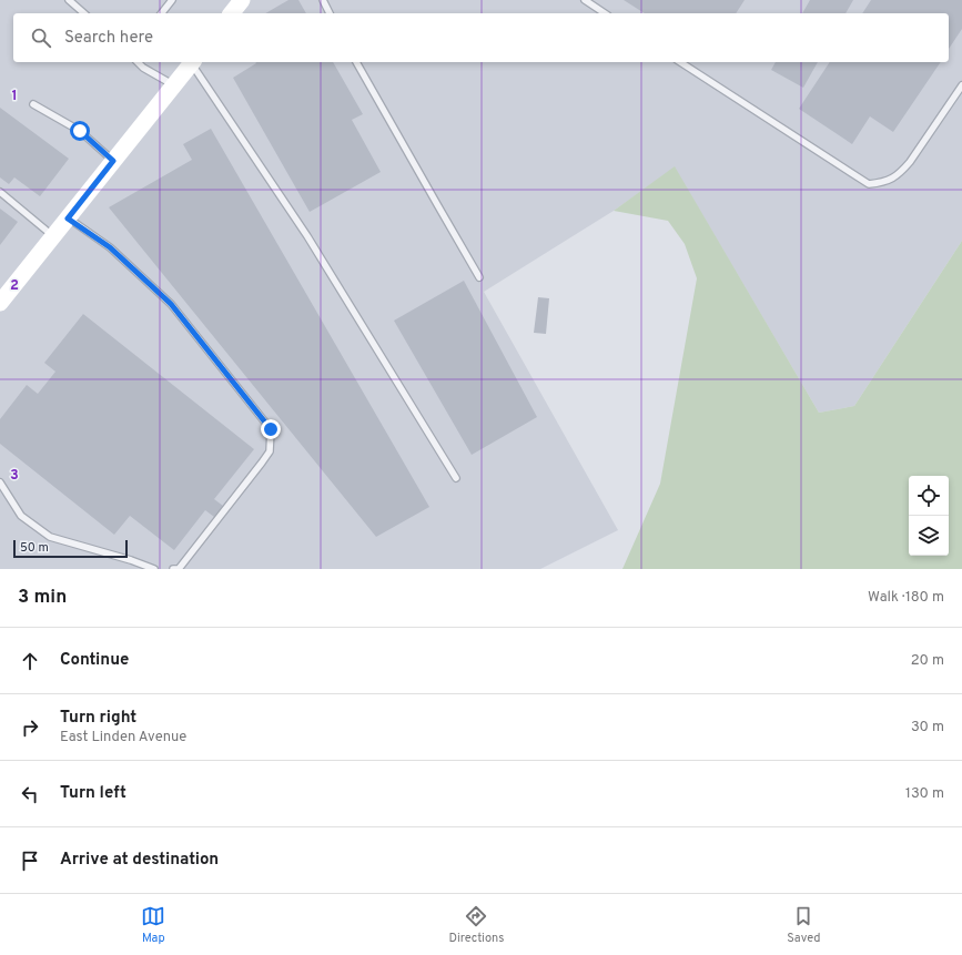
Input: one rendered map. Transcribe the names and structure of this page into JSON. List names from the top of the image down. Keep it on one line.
{"scale_bar":"50 m","page":{"search":"Search here","scale":"50 m","heading":["3 min","Walk · 180 m"],"list":[["Continue","20 m"],["Turn right","East Linden Avenue","30 m"],["Turn left","130 m"],"Arrive at destination"],"nav":["Map","Directions","Saved"]},"grid":{"rows":["1","2","3"]}}
